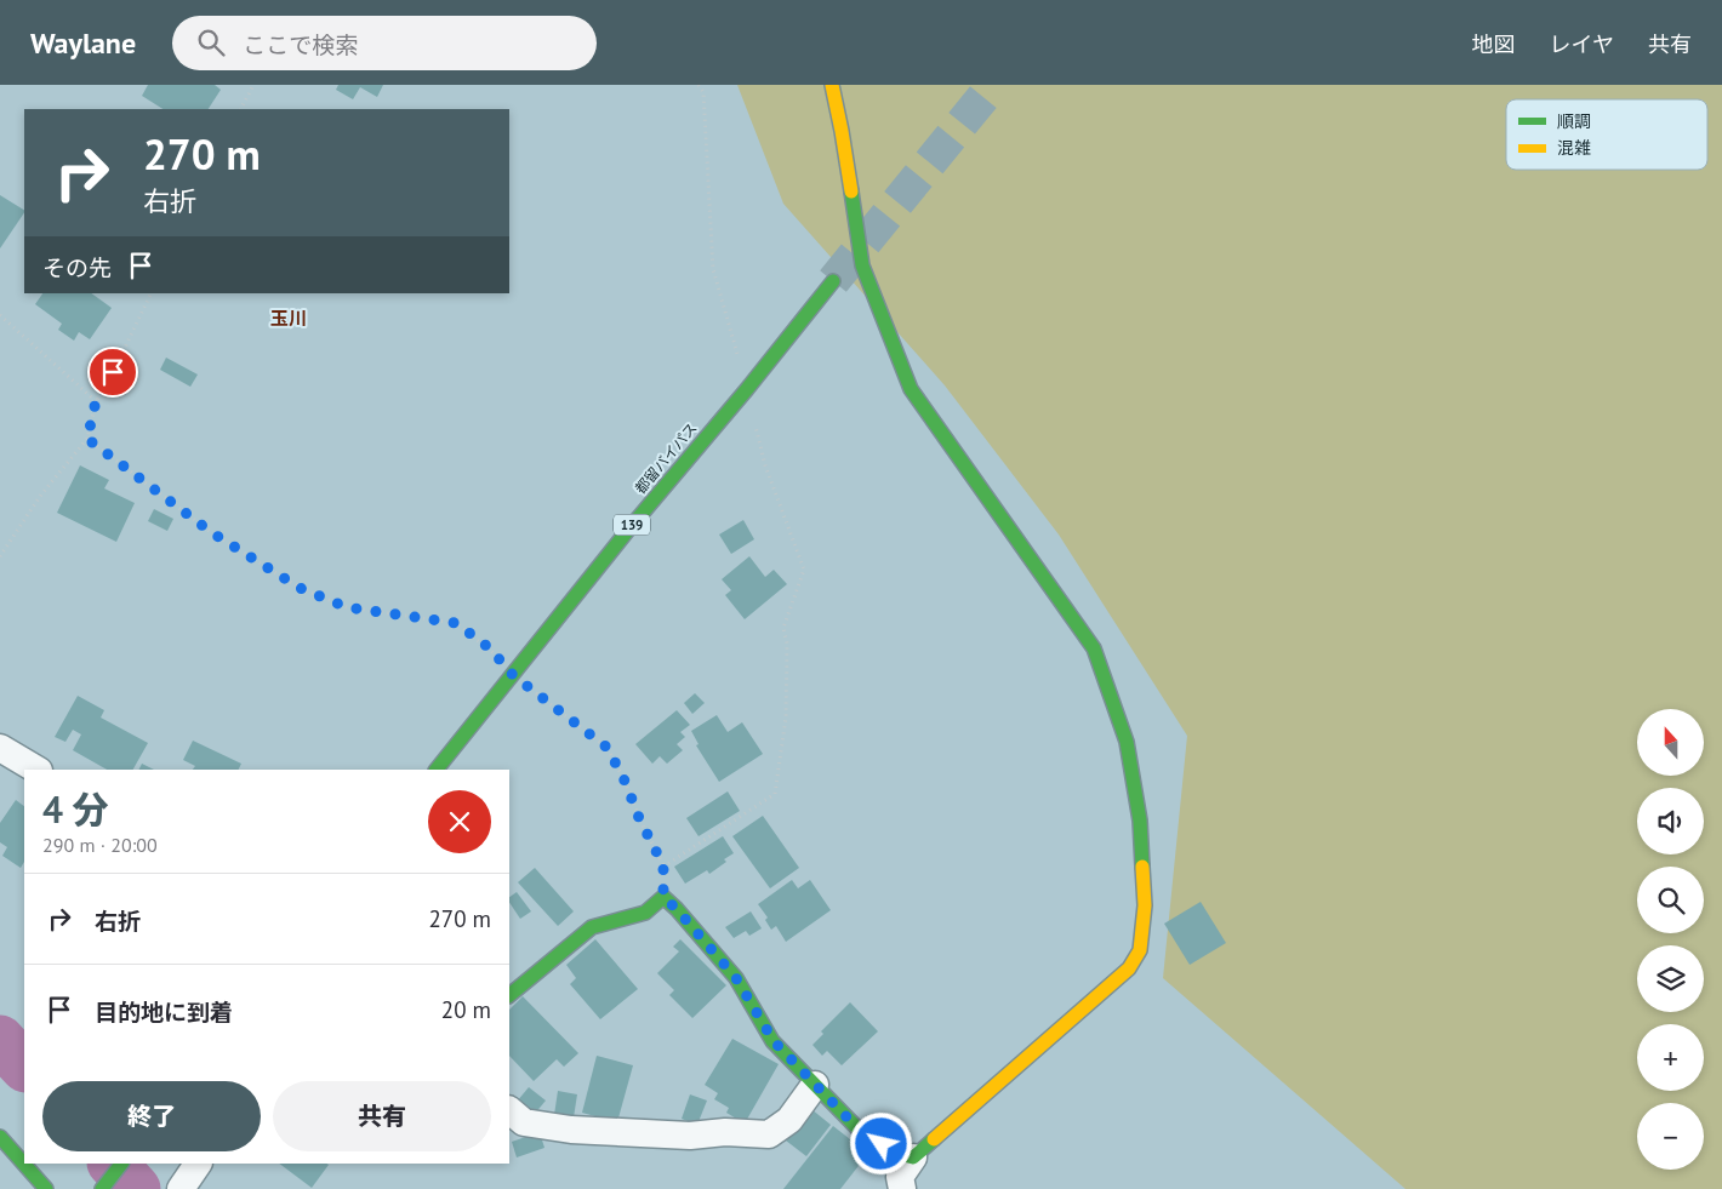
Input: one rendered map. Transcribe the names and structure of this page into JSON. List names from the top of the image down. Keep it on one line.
{"streets":{"main road":["都留バイパス","139"]},"districts":["玉川"],"legend":["順調","混雑"],"north":"top","page":{"header":"Waylane","search":"ここで検索","nav":["地図","レイヤ","共有"],"turn":["270 m","右折"],"then":"その先","map_buttons":["+","−"],"heading":["4 分","290 m · 20:00"],"list":[{"name":"右折","value":"270 m"},{"name":"目的地に到着","value":"20 m"}],"buttons":["終了","共有"]}}
